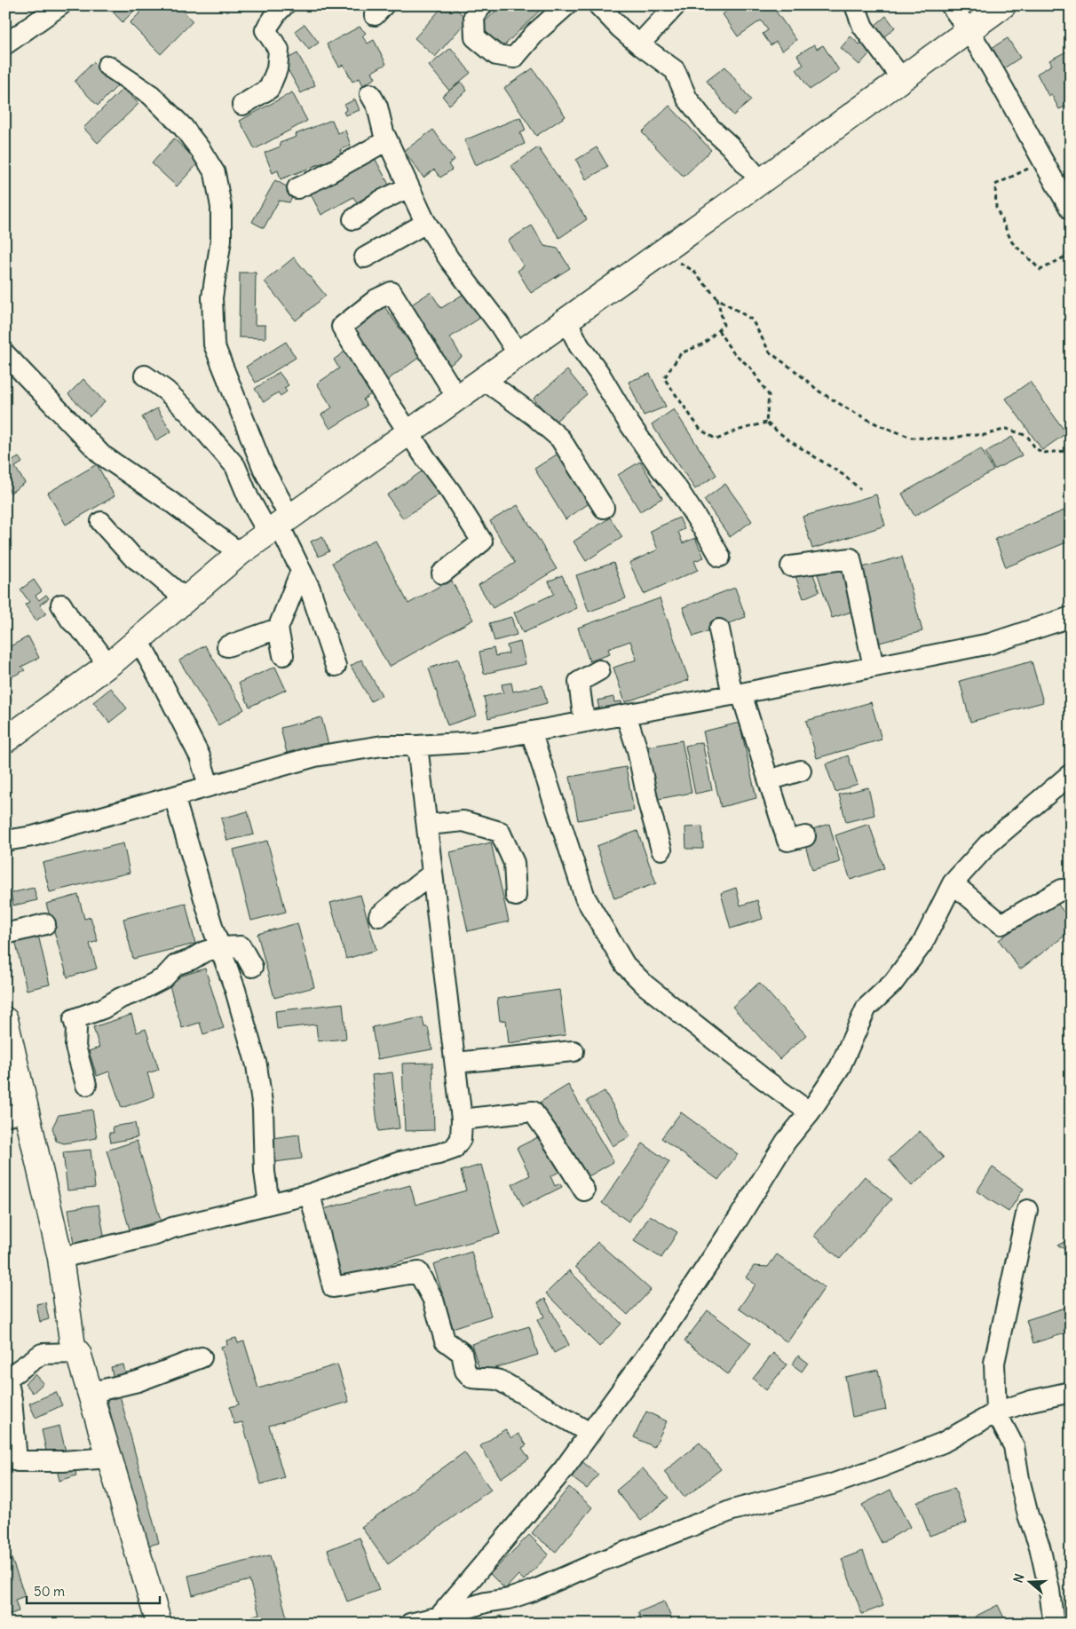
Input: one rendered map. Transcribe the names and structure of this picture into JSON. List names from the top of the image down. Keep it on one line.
{"scale_bar":"50 m","north":"left"}
